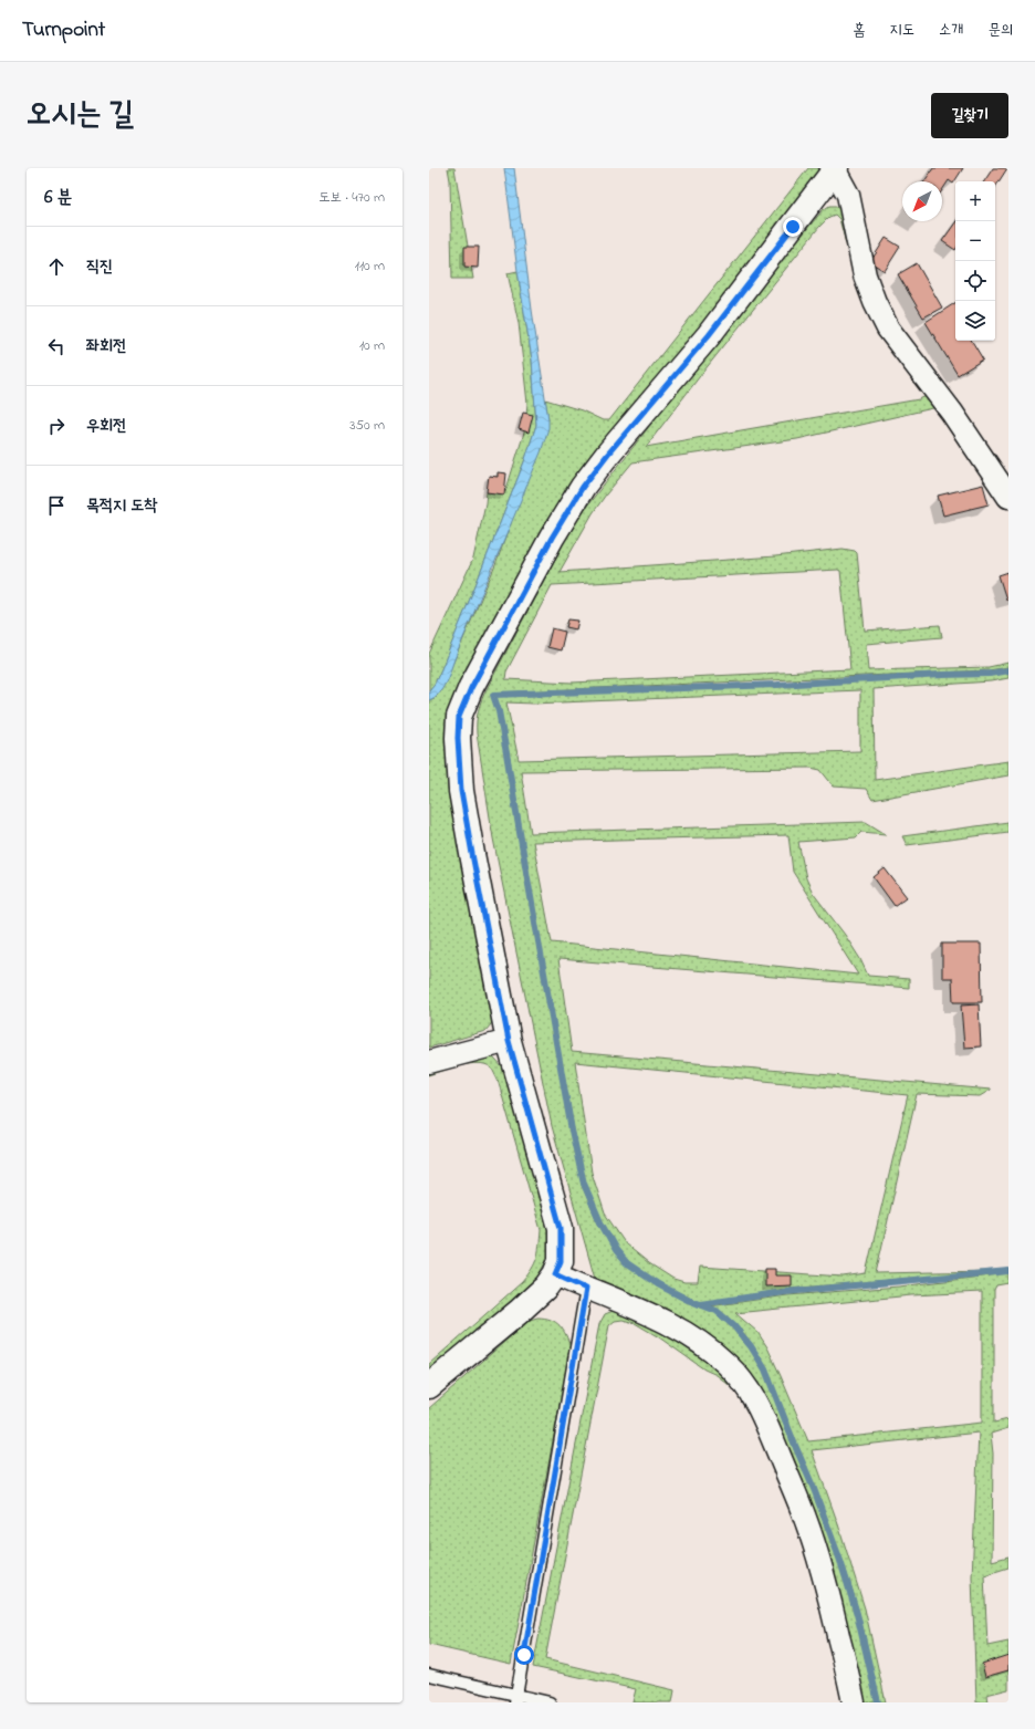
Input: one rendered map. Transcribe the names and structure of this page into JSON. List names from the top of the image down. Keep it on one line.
{"north":"bottom left","page":{"header":"Turnpoint","nav":["홈","지도","소개","문의"],"title":"오시는 길","buttons":"길찾기","heading":["6 분","도보 · 470 m"],"map_buttons":["+","−"],"list":[["직진","110 m"],["좌회전","10 m"],["우회전","350 m"],"목적지 도착"]}}
